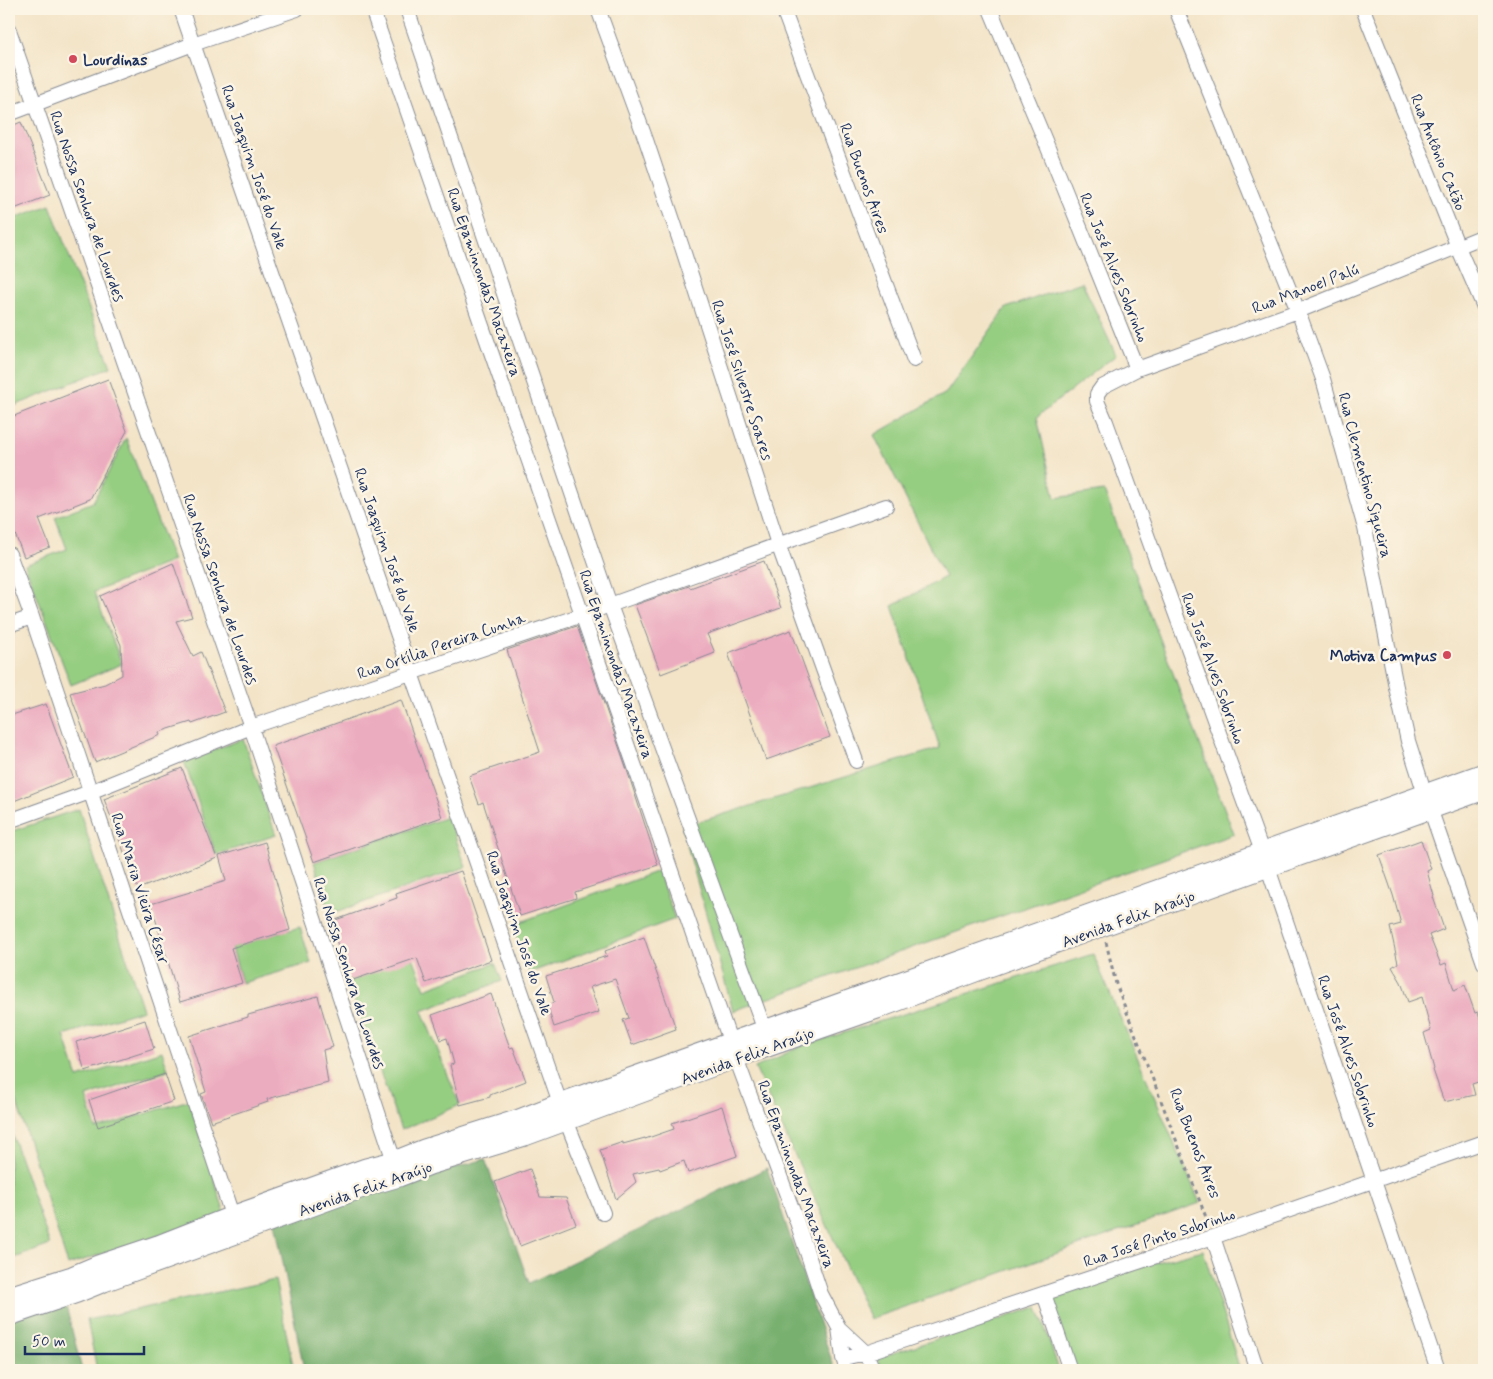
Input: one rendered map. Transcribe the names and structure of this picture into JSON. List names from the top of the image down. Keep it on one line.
{"streets":{"main road":["Avenida Felix Araújo"],"street":["Rua Antônio Catão","Rua Joaquim José do Vale","Rua Buenos Aires","Rua Nossa Senhora de Lourdes","Rua José Alves Sobrinho","Rua Epaminondas Macaxeira","Rua Manoel Palú","Rua José Silvestre Soares","Rua Clementino Siqueira","Rua Ortília Pereira Cunha","Rua Maria Vieira César","Rua José Pinto Sobrinho"]},"crossings":[["Rua Antônio Catão","Rua Manoel Palú"],["Rua Joaquim José do Vale","Rua Ortília Pereira Cunha"],["Rua Joaquim José do Vale","Avenida Felix Araújo"],["Rua Buenos Aires","Avenida Felix Araújo"],["Rua Buenos Aires","Rua José Pinto Sobrinho"],["Rua Nossa Senhora de Lourdes","Rua Ortília Pereira Cunha"],["Rua Nossa Senhora de Lourdes","Avenida Felix Araújo"],["Rua José Alves Sobrinho","Rua Manoel Palú"],["Rua José Alves Sobrinho","Avenida Felix Araújo"],["Rua José Alves Sobrinho","Rua José Pinto Sobrinho"],["Rua Epaminondas Macaxeira","Rua Ortília Pereira Cunha"],["Rua Epaminondas Macaxeira","Avenida Felix Araújo"],["Rua Epaminondas Macaxeira","Rua José Pinto Sobrinho"],["Rua Manoel Palú","Rua Clementino Siqueira"],["Rua José Silvestre Soares","Rua Ortília Pereira Cunha"],["Rua Clementino Siqueira","Avenida Felix Araújo"],["Rua Ortília Pereira Cunha","Rua Maria Vieira César"],["Rua Maria Vieira César","Avenida Felix Araújo"]],"places":["Lourdinas","Motiva Campus"],"scale_bar":"50 m"}
